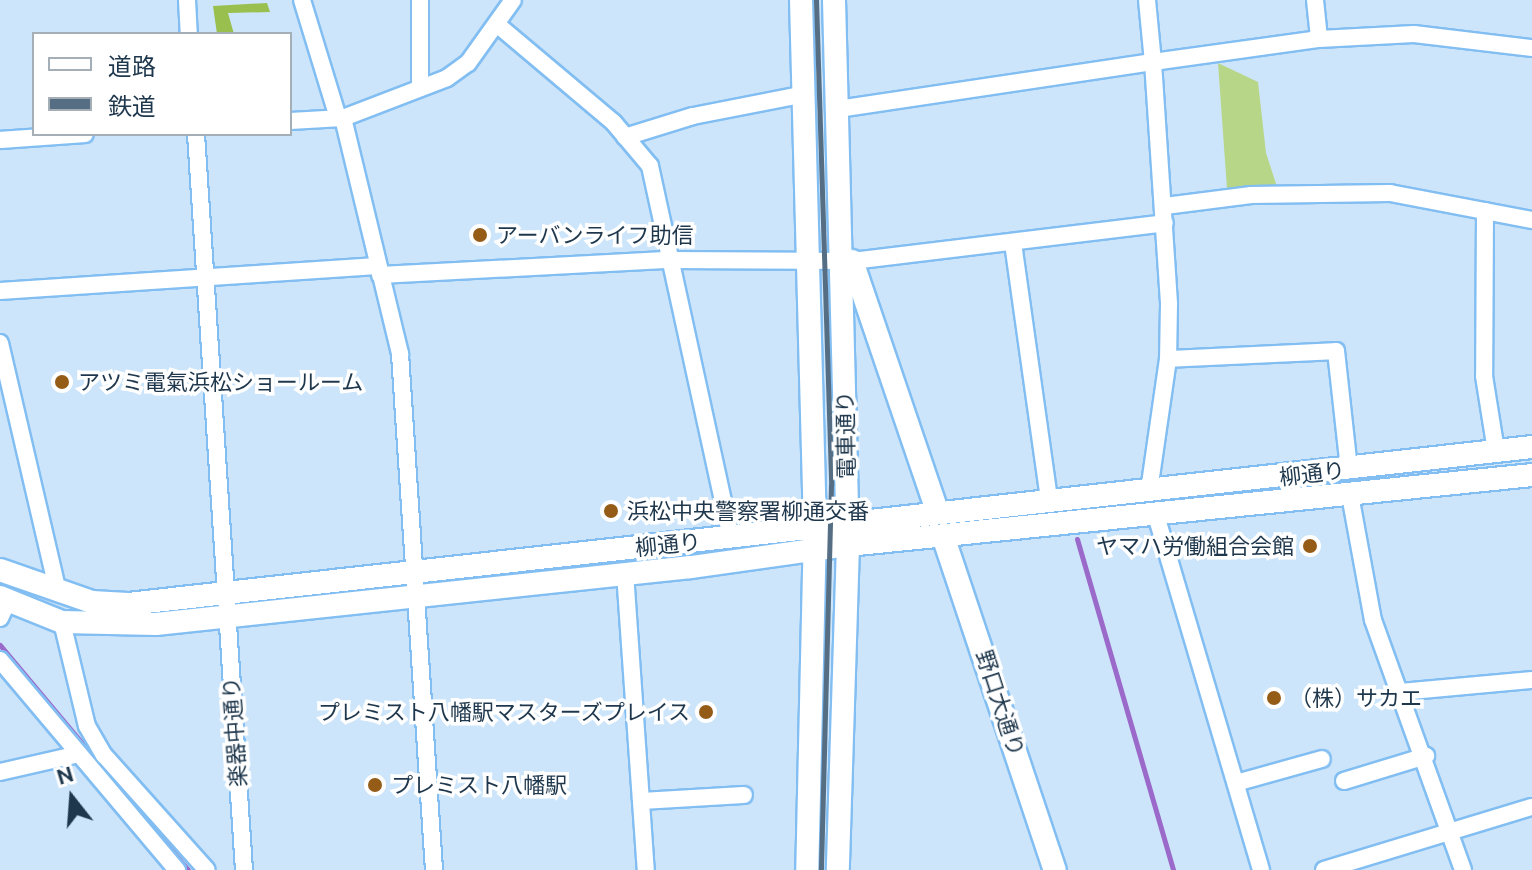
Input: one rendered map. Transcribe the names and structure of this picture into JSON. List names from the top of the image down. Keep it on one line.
{"streets":{"street":["電車通り","柳通り","野口大通り","楽器中通り"]},"crossings":[["電車通り","柳通り"],["柳通り","野口大通り"],["柳通り","楽器中通り"]],"places":["アーバンライフ助信","アツミ電氣浜松ショールーム","浜松中央警察署柳通交番","ヤマハ労働組合会館","（株）サカエ","プレミスト八幡駅マスターズプレイス","プレミスト八幡駅"],"legend":["道路","鉄道"],"north":"top"}
